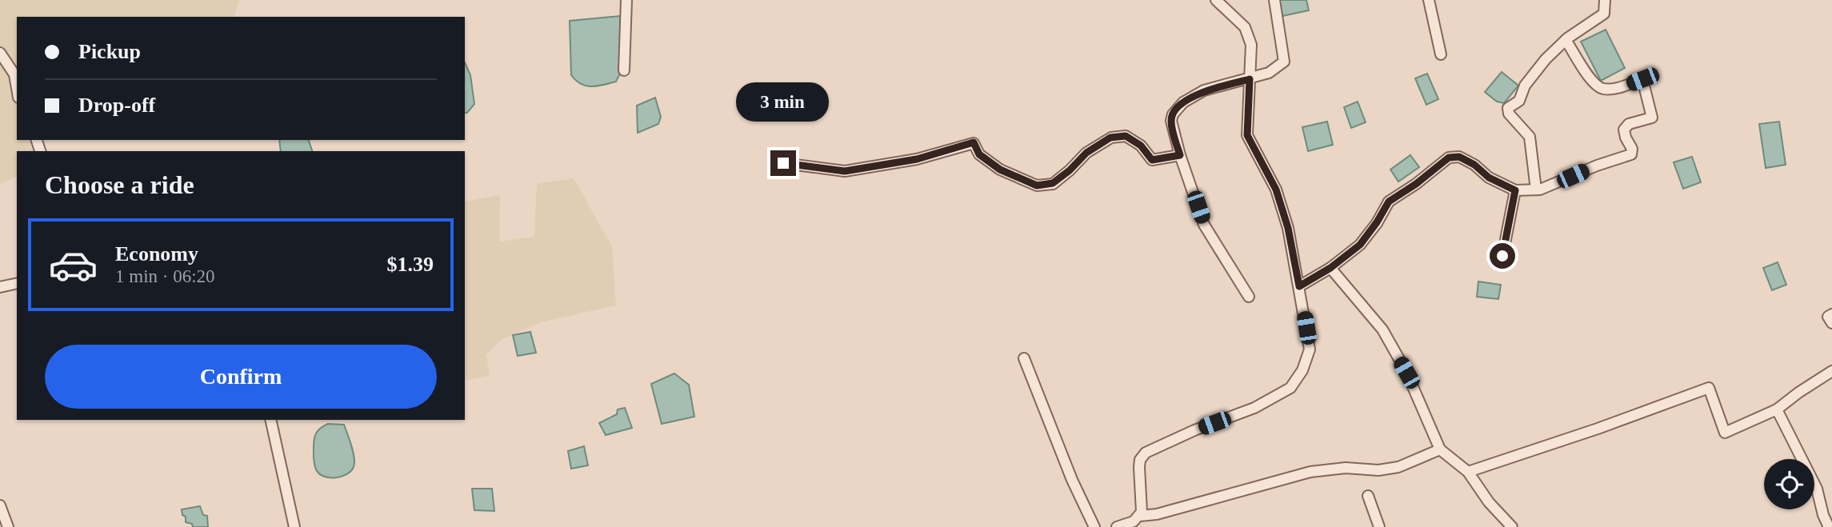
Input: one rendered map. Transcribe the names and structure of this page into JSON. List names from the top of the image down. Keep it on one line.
{"page":{"banner":["Pickup","Drop-off"],"bubble":"3 min","heading":"Choose a ride","list":[{"name":"Economy","note":"1 min · 06:20","value":"$1.39"}],"buttons":"Confirm"}}
